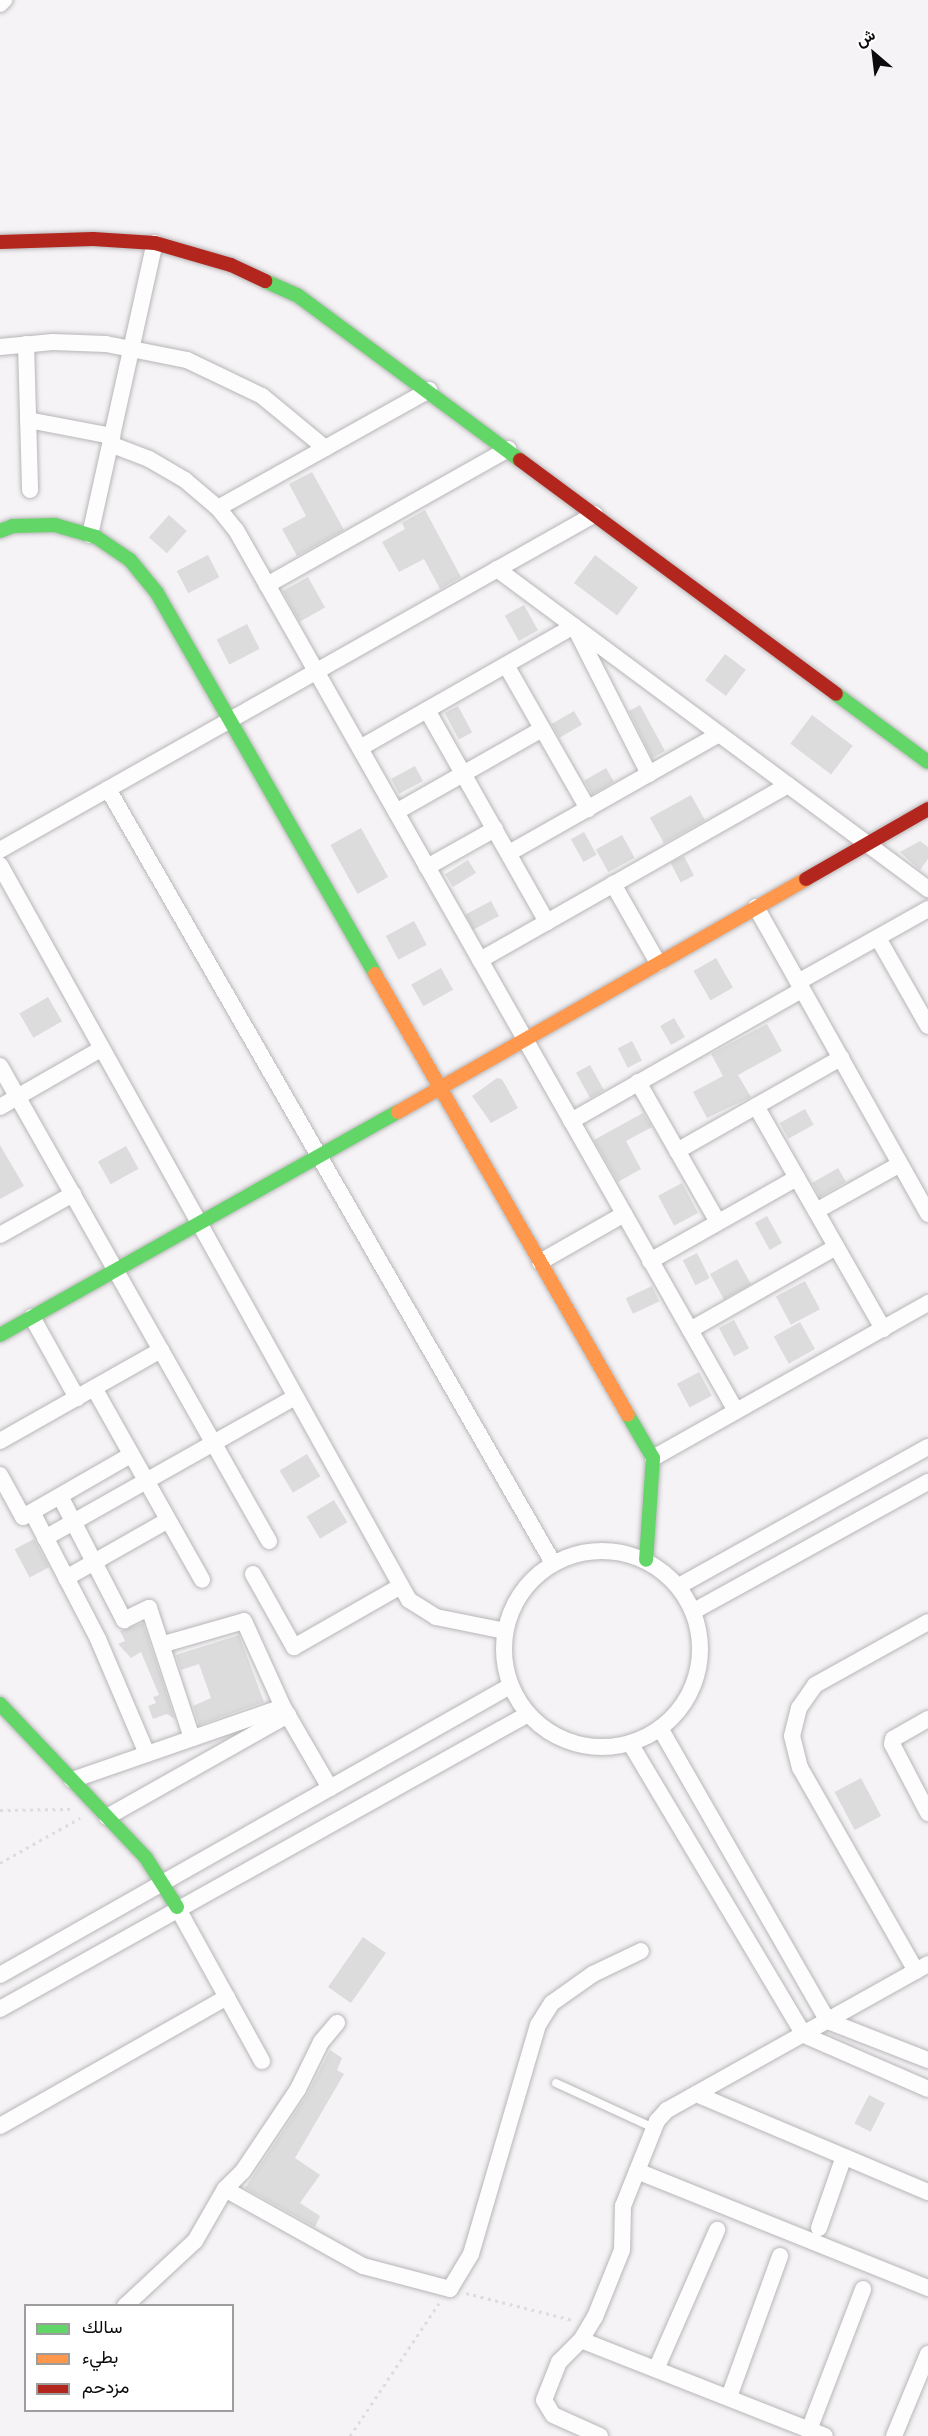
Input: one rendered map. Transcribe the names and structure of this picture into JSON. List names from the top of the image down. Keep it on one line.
{"legend":["سالك","بطيء","مزدحم"],"north":"top left"}
